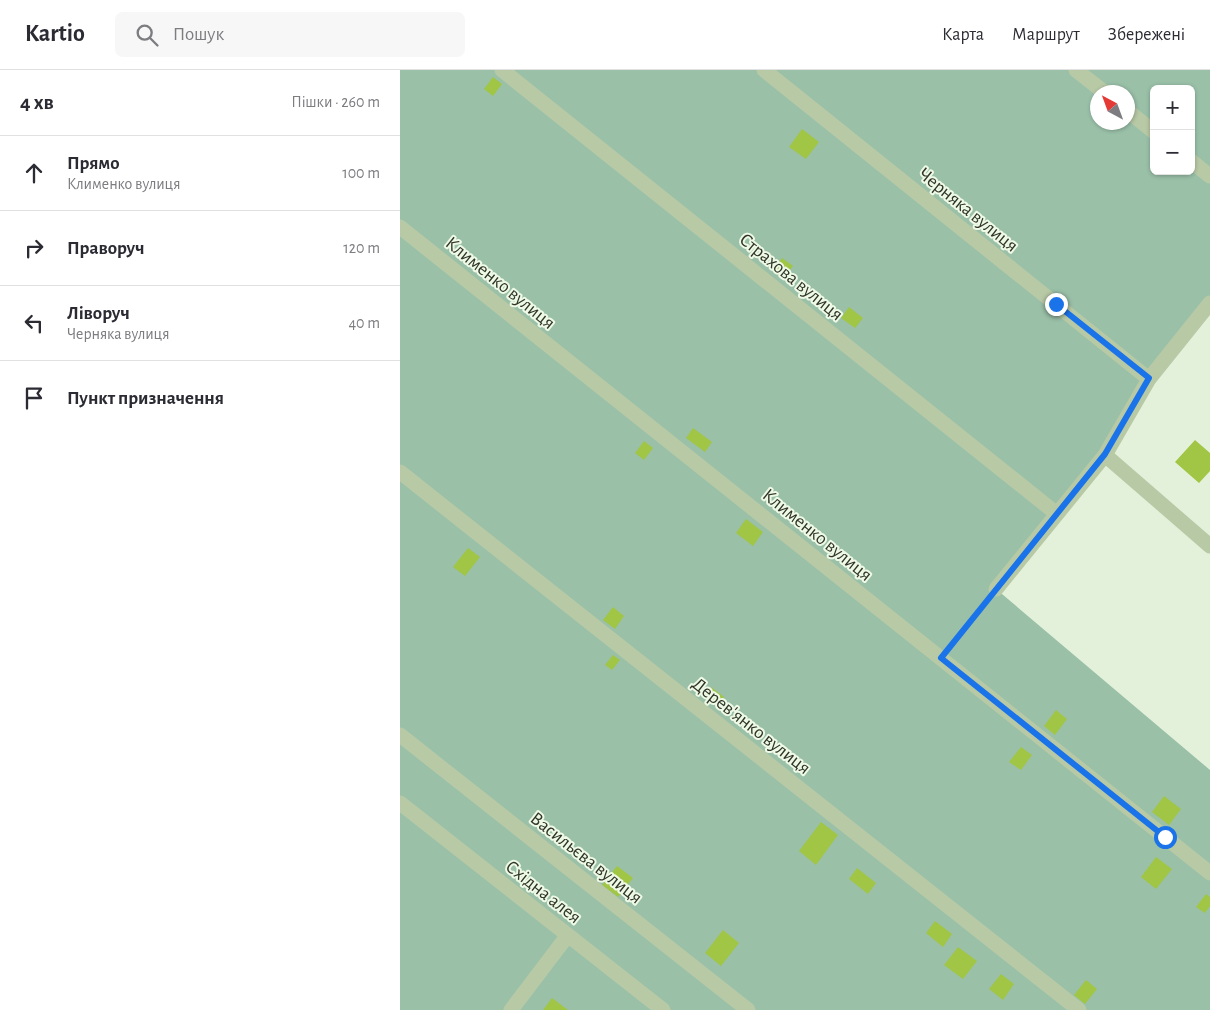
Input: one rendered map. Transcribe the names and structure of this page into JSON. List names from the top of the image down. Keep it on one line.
{"streets":{"street":["Черняка вулиця","Страхова вулиця","Клименко вулиця","Дерев'янко вулиця","Васильєва вулиця","Східна алея"]},"north":"top left","page":{"header":"Kartio","search":"Пошук","nav":["Карта","Маршрут","Збережені"],"heading":["4 хв","Пішки · 260 m"],"map_buttons":["+","−"],"list":[["Прямо","Клименко вулиця","100 m"],["Праворуч","120 m"],["Ліворуч","Черняка вулиця","40 m"],"Пункт призначення"]}}
